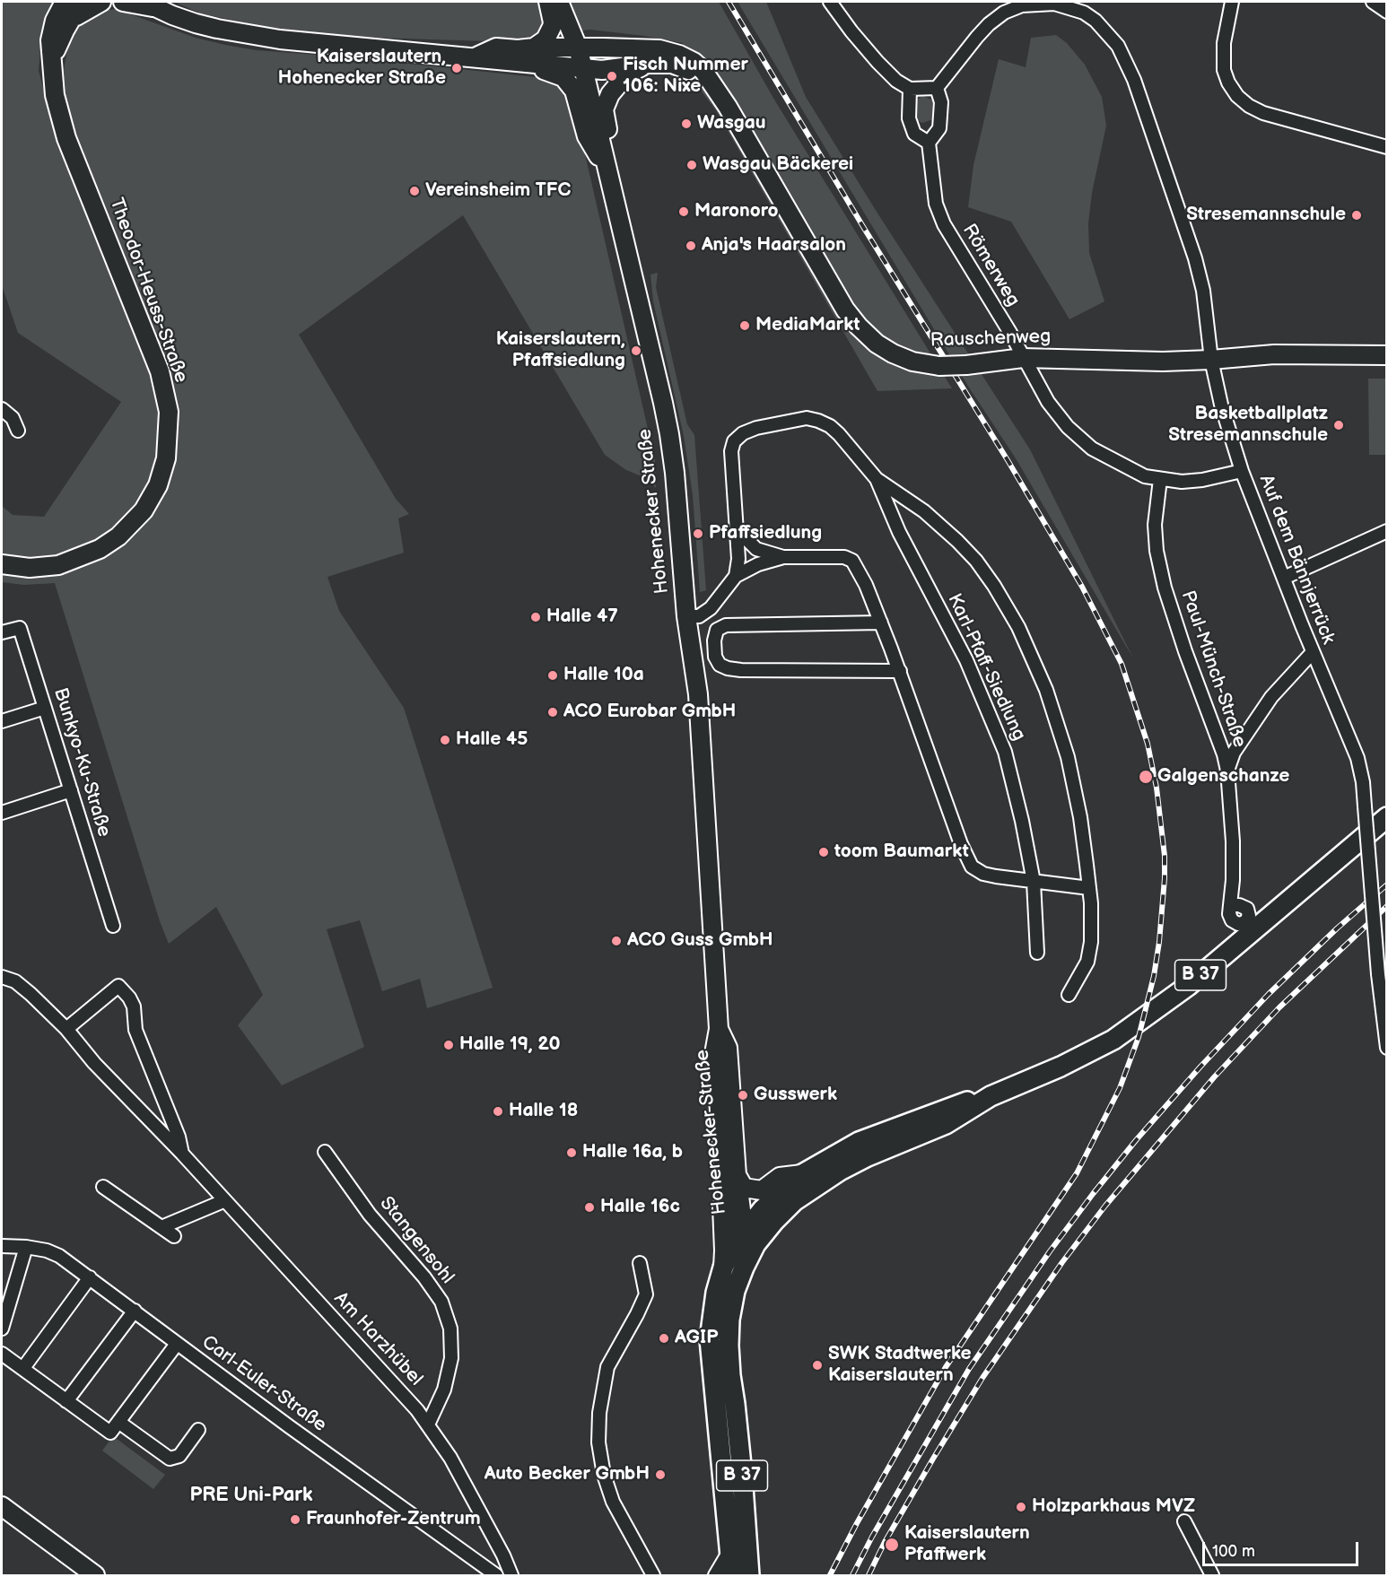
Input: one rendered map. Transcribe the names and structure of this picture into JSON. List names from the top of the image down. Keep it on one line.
{"streets":{"main road":["Theodor-Heuss-Straße","Rauschenweg","Hohenecker Straße","B 37"],"street":["Römerweg","Auf dem Bännjerrück","Karl-Pfaff-Siedlung","Paul-Münch-Straße","Bunkyo-Ku-Straße","Stangensohl","Am Harzhübel","Carl-Euler-Straße"]},"crossings":[["Römerweg","Rauschenweg"],["Römerweg","Auf dem Bännjerrück"],["Römerweg","Paul-Münch-Straße"],["Rauschenweg","Hohenecker Straße"],["Rauschenweg","Auf dem Bännjerrück"],["Hohenecker Straße","B 37"],["Stangensohl","Am Harzhübel"]],"districts":["PRE Uni-Park"],"places":["Kaiserslautern, Hohenecker Straße","Fisch Nummer 106: Nixe","Wasgau","Wasgau Bäckerei","Vereinsheim TFC","Maronoro","Stresemannschule","Anja's Haarsalon","MediaMarkt","Kaiserslautern, Pfaffsiedlung","Basketballplatz Stresemannschule","Pfaffsiedlung","Halle 47","Halle 10a","ACO Eurobar GmbH","Halle 45","Galgenschanze","toom Baumarkt","ACO Guss GmbH","Halle 19, 20","Gusswerk","Halle 18","Halle 16a, b","Halle 16c","AGIP","SWK Stadtwerke Kaiserslautern","Auto Becker GmbH","Holzparkhaus MVZ","Fraunhofer-Zentrum","Kaiserslautern Pfaffwerk"],"scale_bar":"100 m"}
